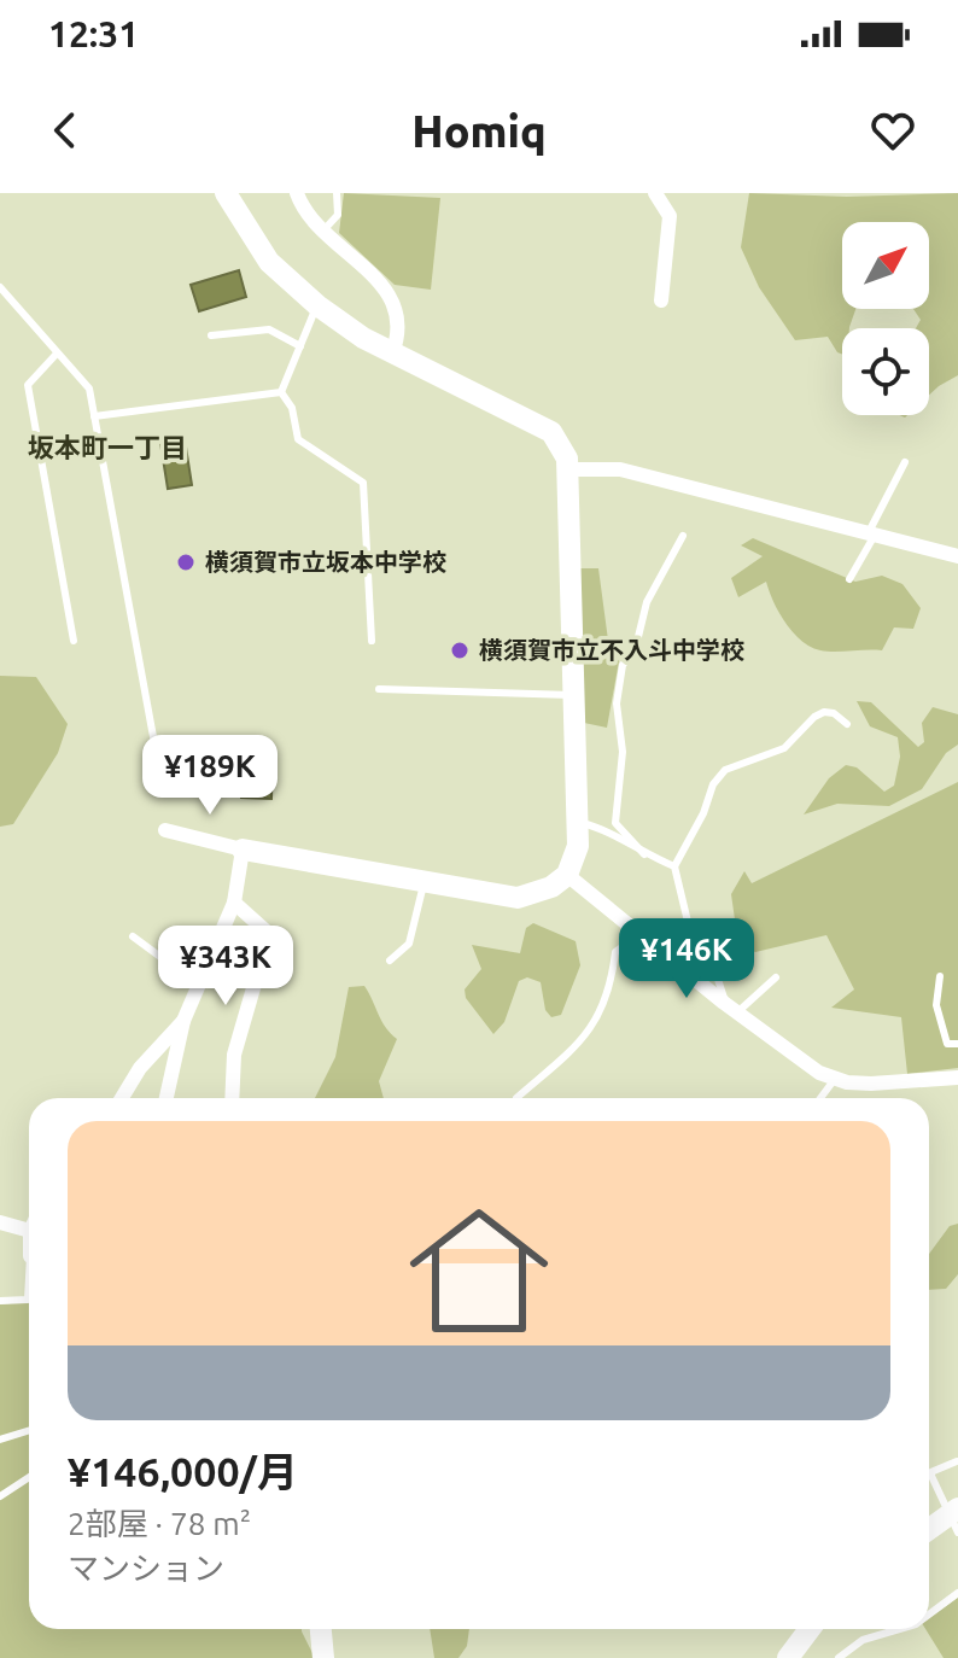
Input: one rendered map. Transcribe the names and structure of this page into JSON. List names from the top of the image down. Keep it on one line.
{"districts":["坂本町一丁目"],"places":["横須賀市立坂本中学校","横須賀市立不入斗中学校"],"north":"top right","page":{"status":"12:31","header":"Homiq","price":["¥189K","¥146K","¥343K"],"list":[{"name":"¥146,000/月","note":"2部屋 · 78 m² · マンション"}]}}
